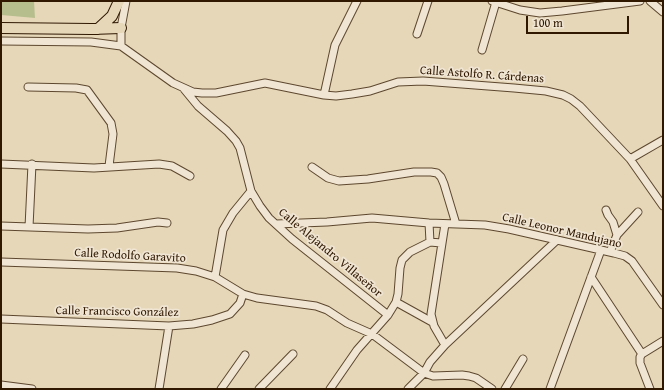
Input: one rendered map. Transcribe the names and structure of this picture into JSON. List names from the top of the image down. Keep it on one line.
{"streets":{"street":["Calle Astolfo R. Cárdenas","Calle Leonor Mandujano","Calle Alejandro Villaseñor","Calle Rodolfo Garavito","Calle Francisco González"]},"crossings":[["Calle Astolfo R. Cárdenas","Calle Alejandro Villaseñor"],["Calle Leonor Mandujano","Calle Alejandro Villaseñor"],["Calle Rodolfo Garavito","Calle Francisco González"]],"scale_bar":"100 m"}
